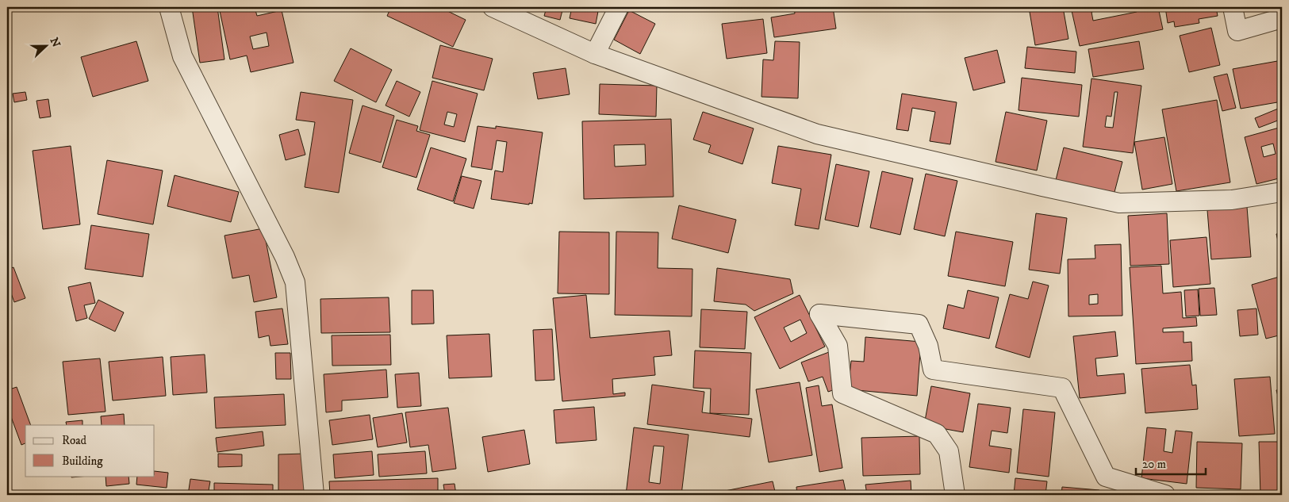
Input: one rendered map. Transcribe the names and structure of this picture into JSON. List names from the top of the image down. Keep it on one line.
{"legend":["Road","Building"],"scale_bar":"20 m","north":"right"}
